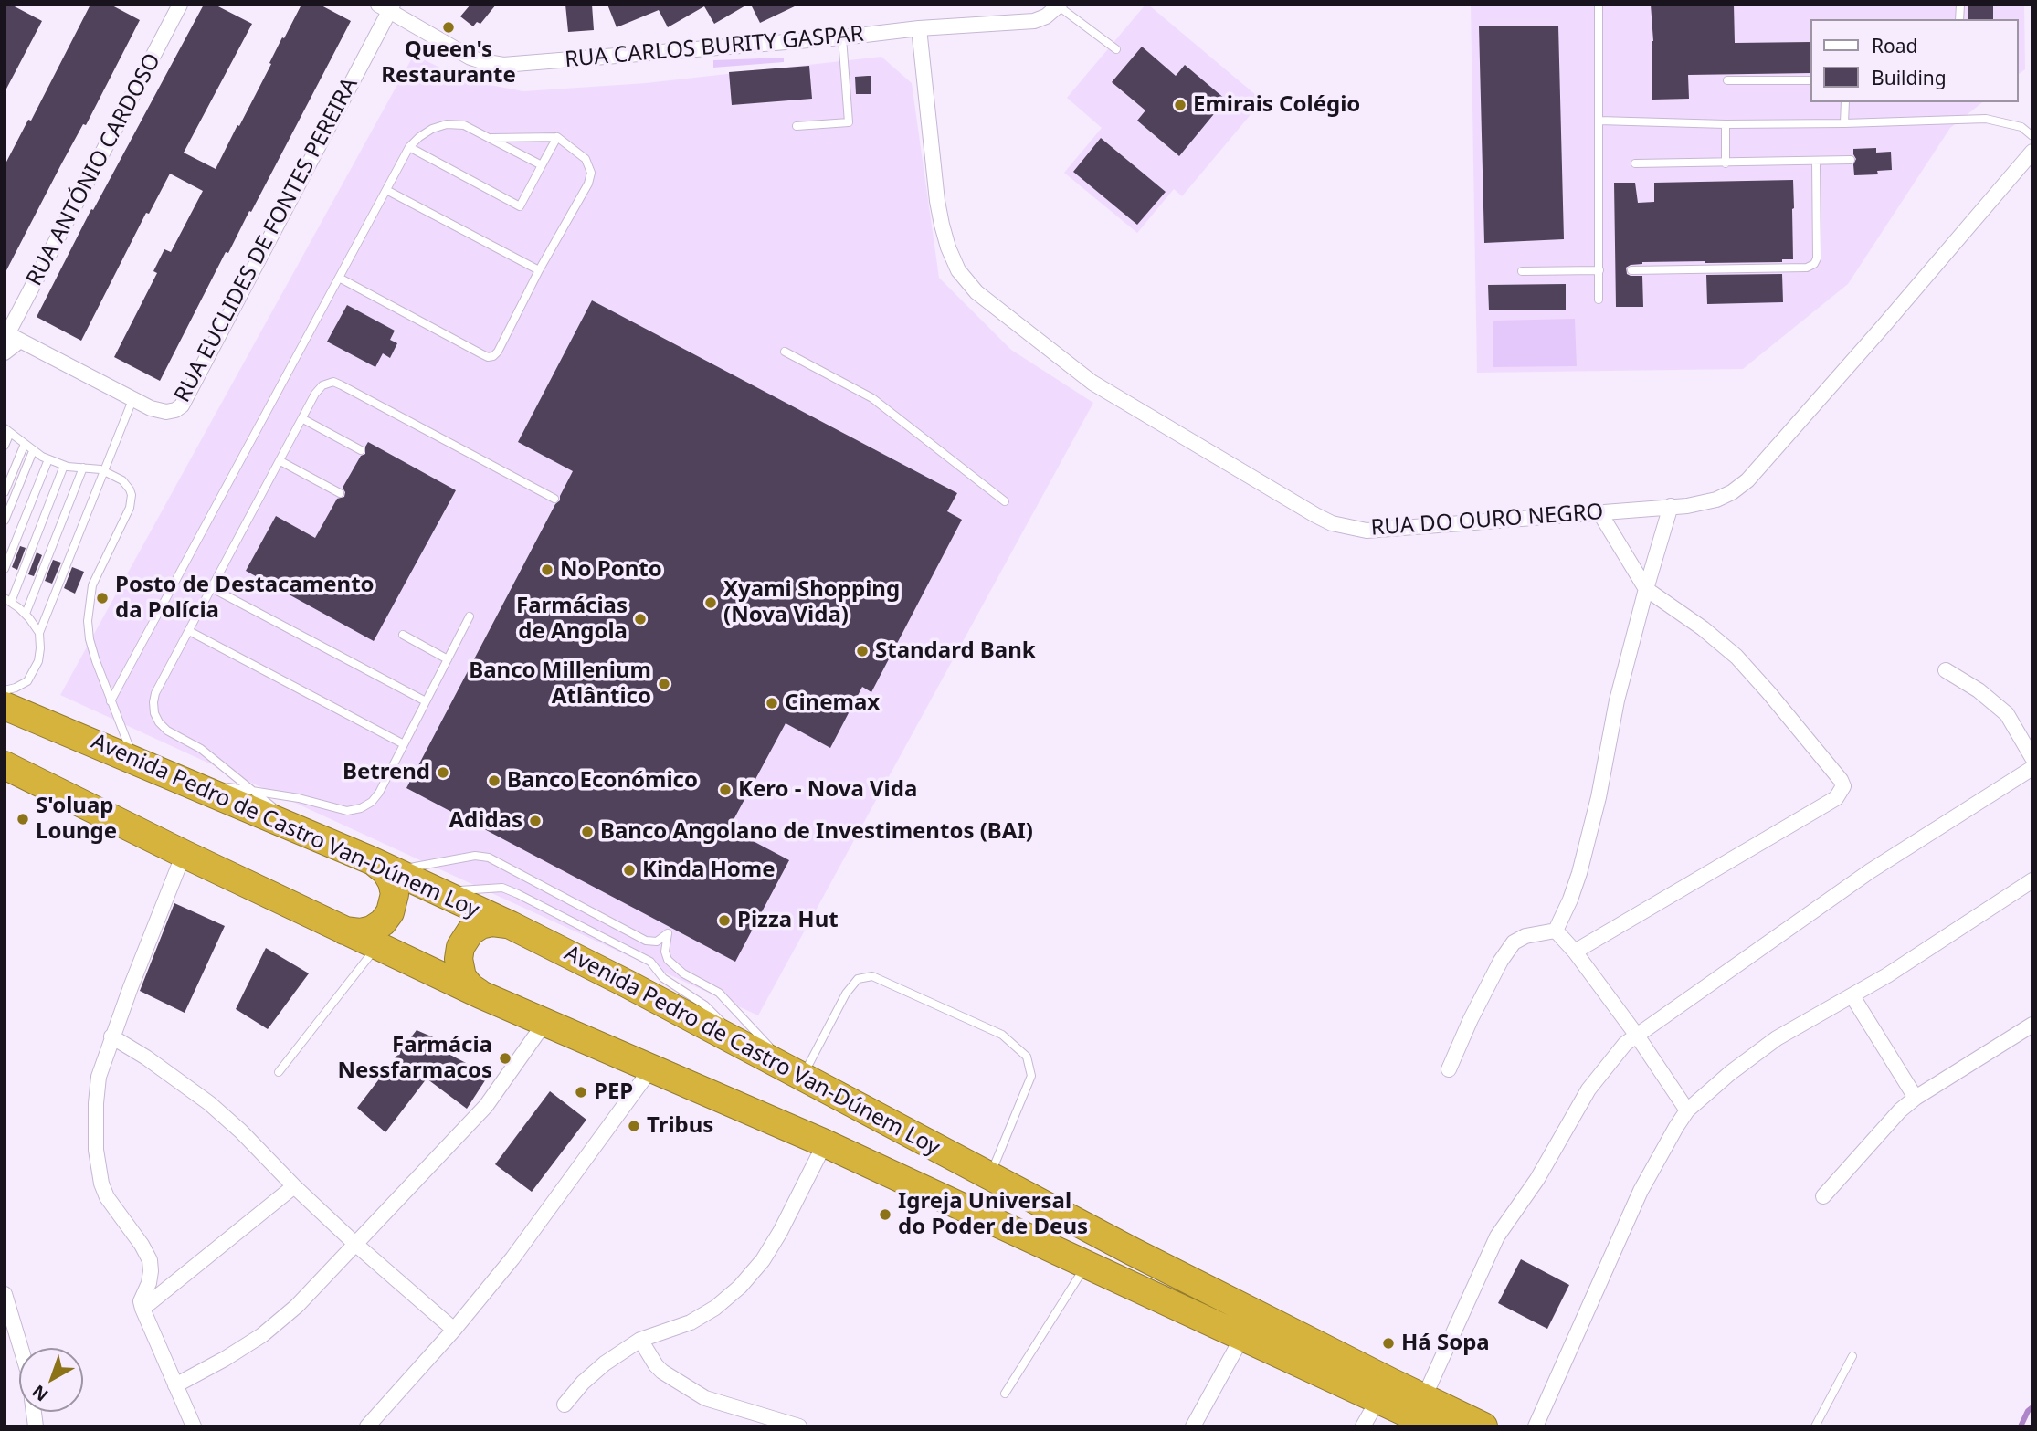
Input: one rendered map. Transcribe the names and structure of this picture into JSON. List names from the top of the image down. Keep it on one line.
{"streets":{"highway":["Avenida Pedro de Castro Van-Dúnem Loy"],"street":["RUA CARLOS BURITY GASPAR","RUA ANTÓNIO CARDOSO","RUA EUCLIDES DE FONTES PEREIRA","RUA DO OURO NEGRO"]},"crossings":[["RUA CARLOS BURITY GASPAR","RUA EUCLIDES DE FONTES PEREIRA"],["RUA CARLOS BURITY GASPAR","RUA DO OURO NEGRO"],["RUA ANTÓNIO CARDOSO","RUA EUCLIDES DE FONTES PEREIRA"]],"places":["Queen's Restaurante","Emirais Colégio","No Ponto","Posto de Destacamento da Polícia","Xyami Shopping (Nova Vida)","Farmácias de Angola","Standard Bank","Banco Millenium Atlântico","Cinemax","Betrend","Banco Económico","Kero - Nova Vida","S'oluap Lounge","Adidas","Banco Angolano de Investimentos (BAI)","Kinda Home","Pizza Hut","Farmácia Nessfarmacos","PEP","Tribus","Igreja Universal do Poder de Deus","Há Sopa"],"legend":["Road","Building"],"north":"bottom left"}
